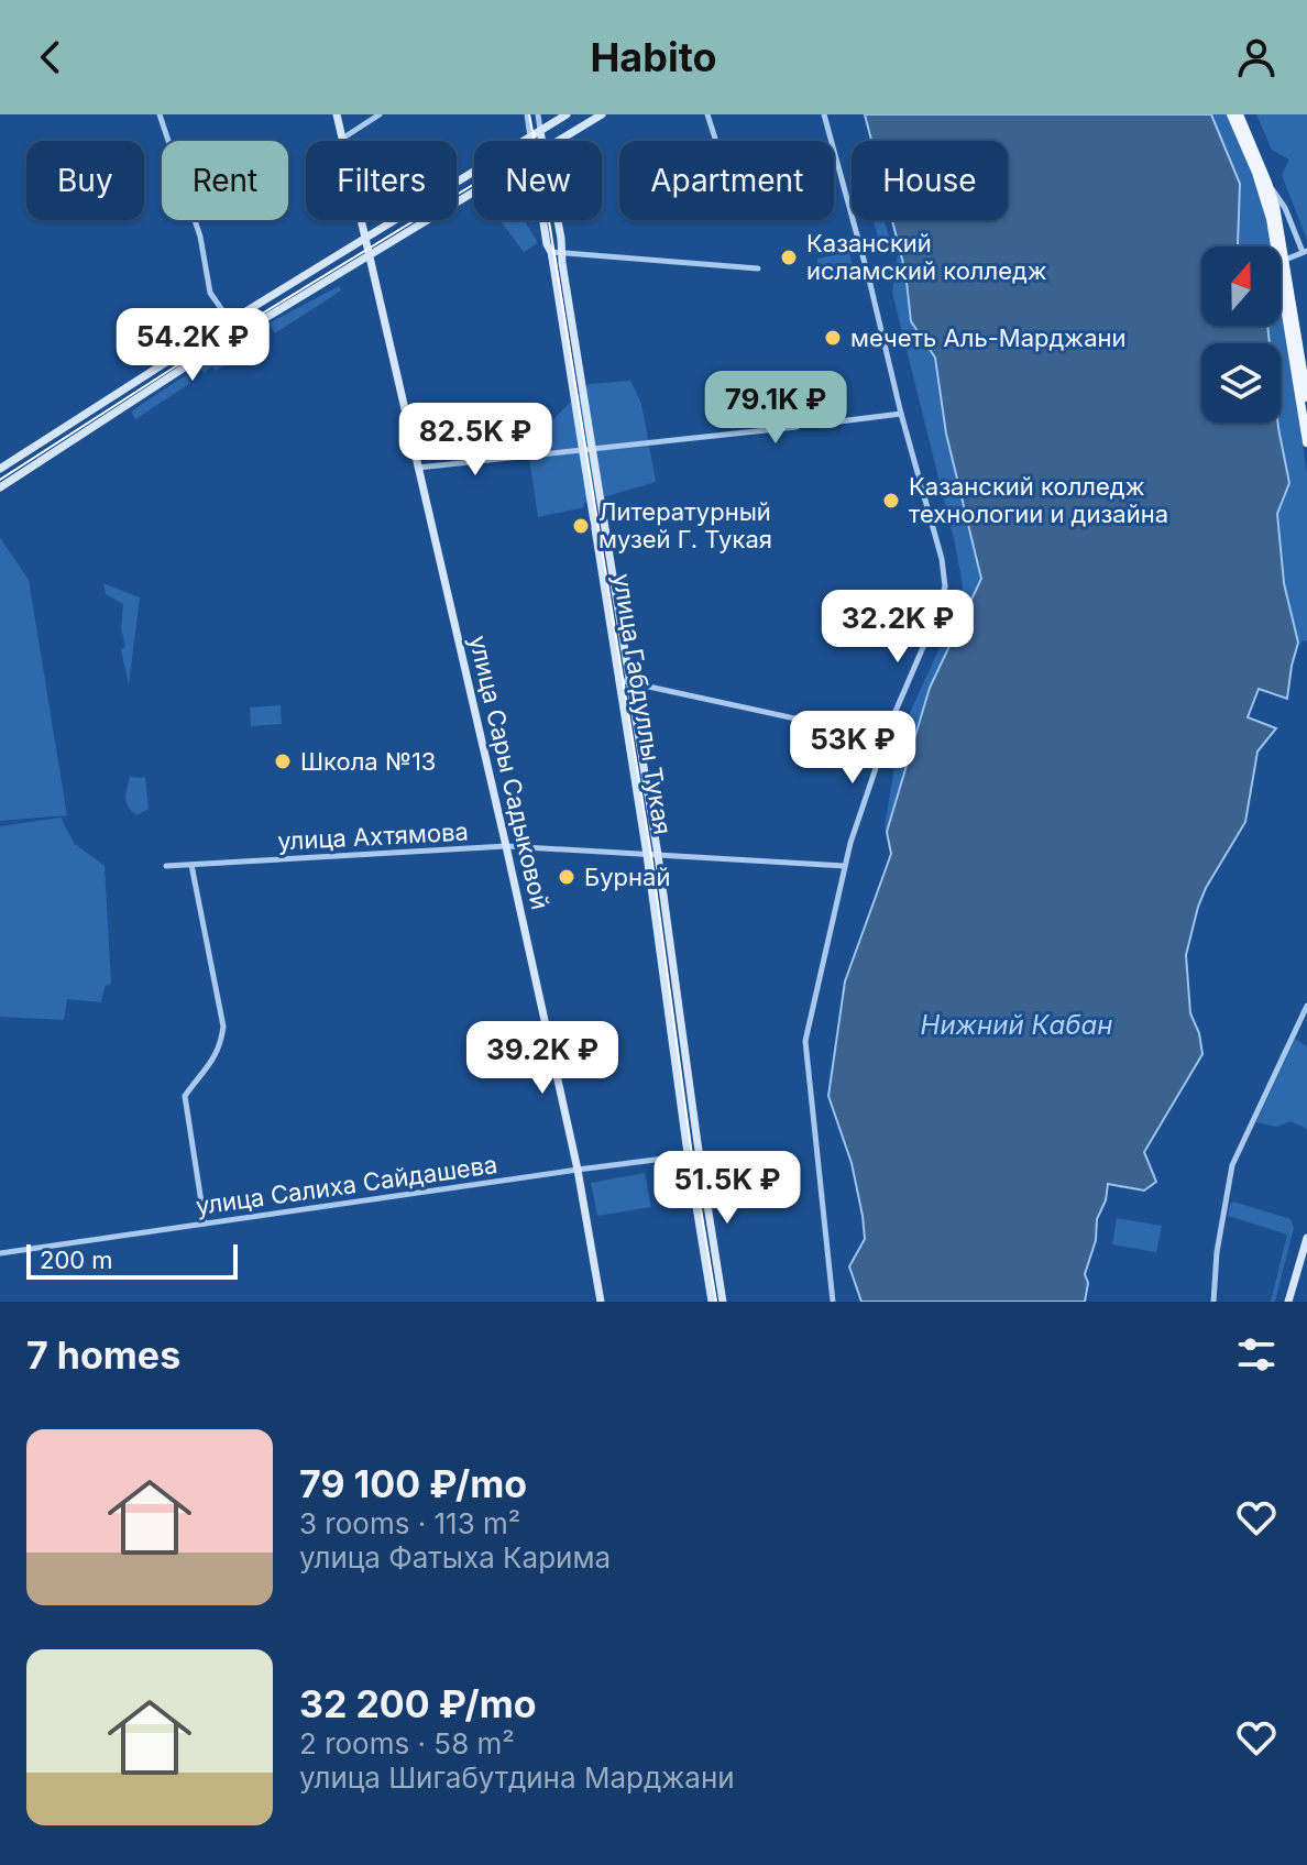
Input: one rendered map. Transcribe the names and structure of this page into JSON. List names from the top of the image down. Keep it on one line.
{"streets":{"main road":["улица Габдуллы Тукая","улица Сары Садыковой"],"street":["улица Ахтямова","улица Салиха Сайдашева"]},"crossings":[["улица Габдуллы Тукая","улица Ахтямова"],["улица Габдуллы Тукая","улица Салиха Сайдашева"],["улица Сары Садыковой","улица Ахтямова"],["улица Сары Садыковой","улица Салиха Сайдашева"]],"water":["Нижний Кабан"],"places":["Казанский исламский колледж","мечеть Аль-Марджани","Казанский колледж технологии и дизайна","Литературный музей Г. Тукая","Школа №13","Бурнай"],"scale_bar":"200 m","north":"top","page":{"header":"Habito","chip":["Buy","Rent","Filters","New","Apartment","House"],"price":["54.2K ₽","79.1K ₽","82.5K ₽","32.2K ₽","53K ₽","39.2K ₽","51.5K ₽"],"scale":"200 m","heading":"7 homes","list":[{"name":"79 100 ₽/mo","note":"3 rooms · 113 m² · улица Фатыха Карима"},{"name":"32 200 ₽/mo","note":"2 rooms · 58 m² · улица Шигабутдина Марджани"}]}}
